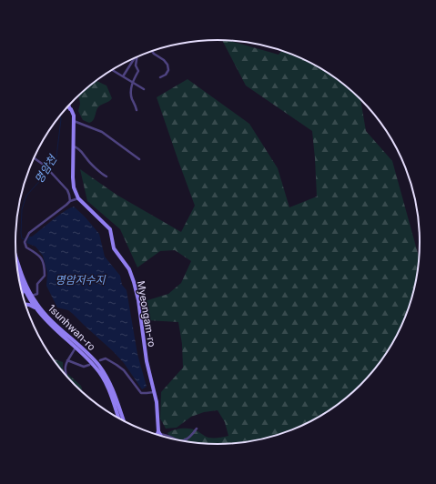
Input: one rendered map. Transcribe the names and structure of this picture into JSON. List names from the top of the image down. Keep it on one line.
{"streets":{"street":["Myeongam-ro","1sunhwan-ro"]},"water":["명암천","명암저수지"]}
